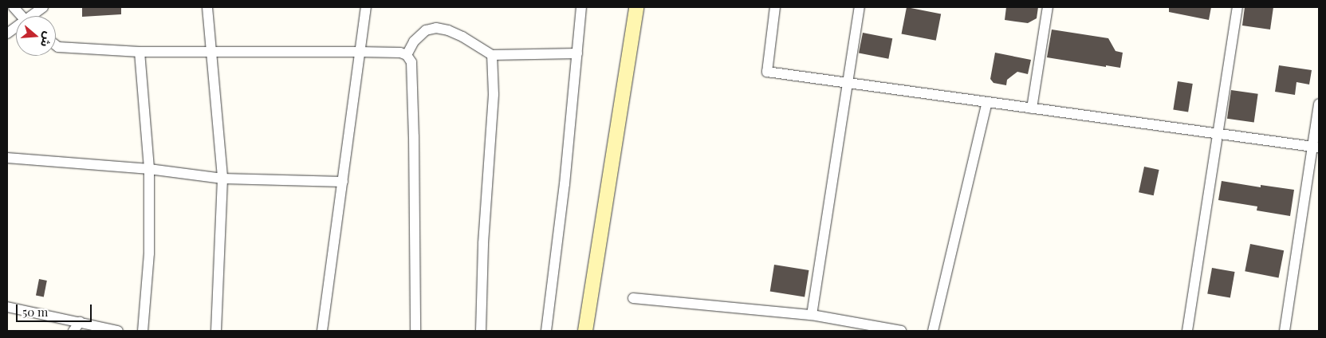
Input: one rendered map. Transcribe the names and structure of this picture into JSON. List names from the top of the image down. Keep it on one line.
{"scale_bar":"50 m","north":"right"}
